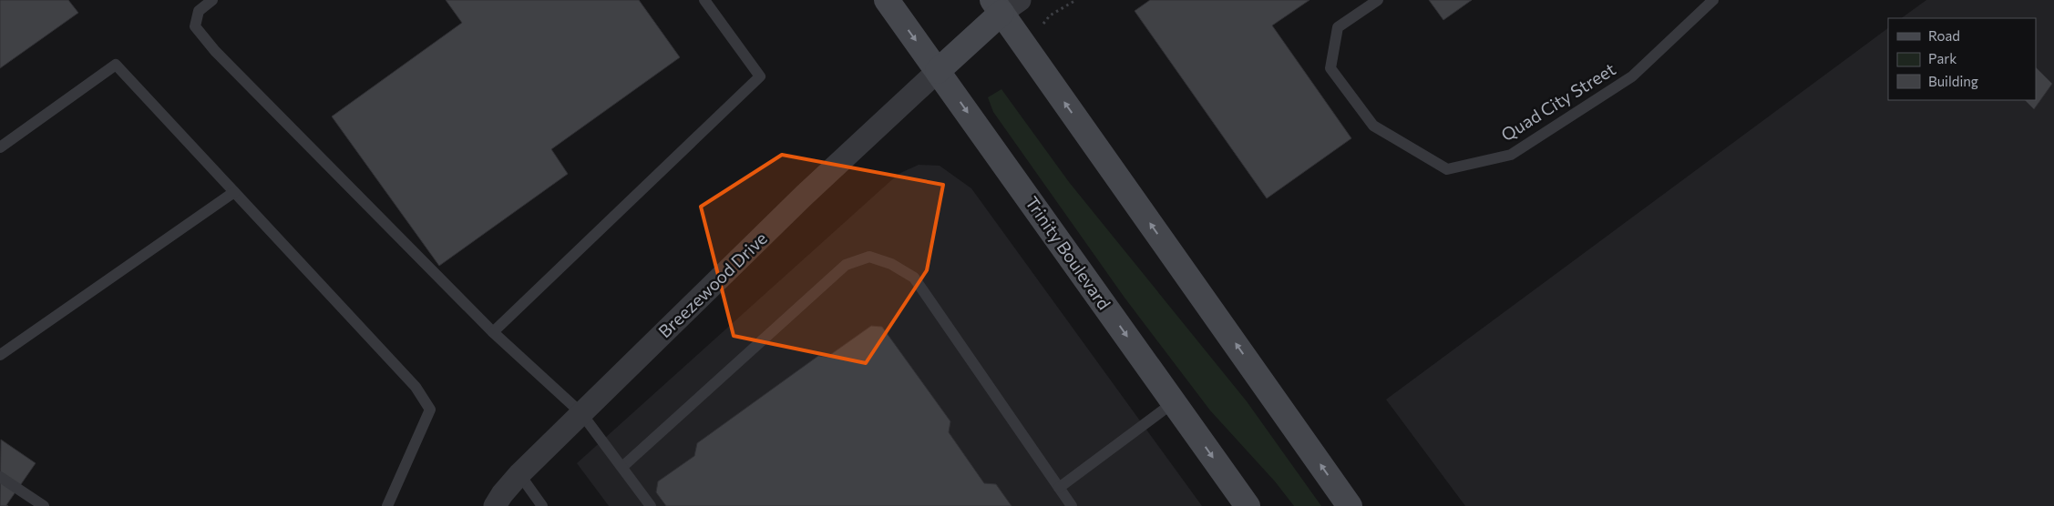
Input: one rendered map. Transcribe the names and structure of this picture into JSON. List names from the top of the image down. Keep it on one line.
{"streets":{"main road":["Trinity Boulevard"],"street":["Breezewood Drive"],"lane":["Quad City Street"]},"crossings":[["Trinity Boulevard","Breezewood Drive"]],"legend":["Road","Park","Building"]}
